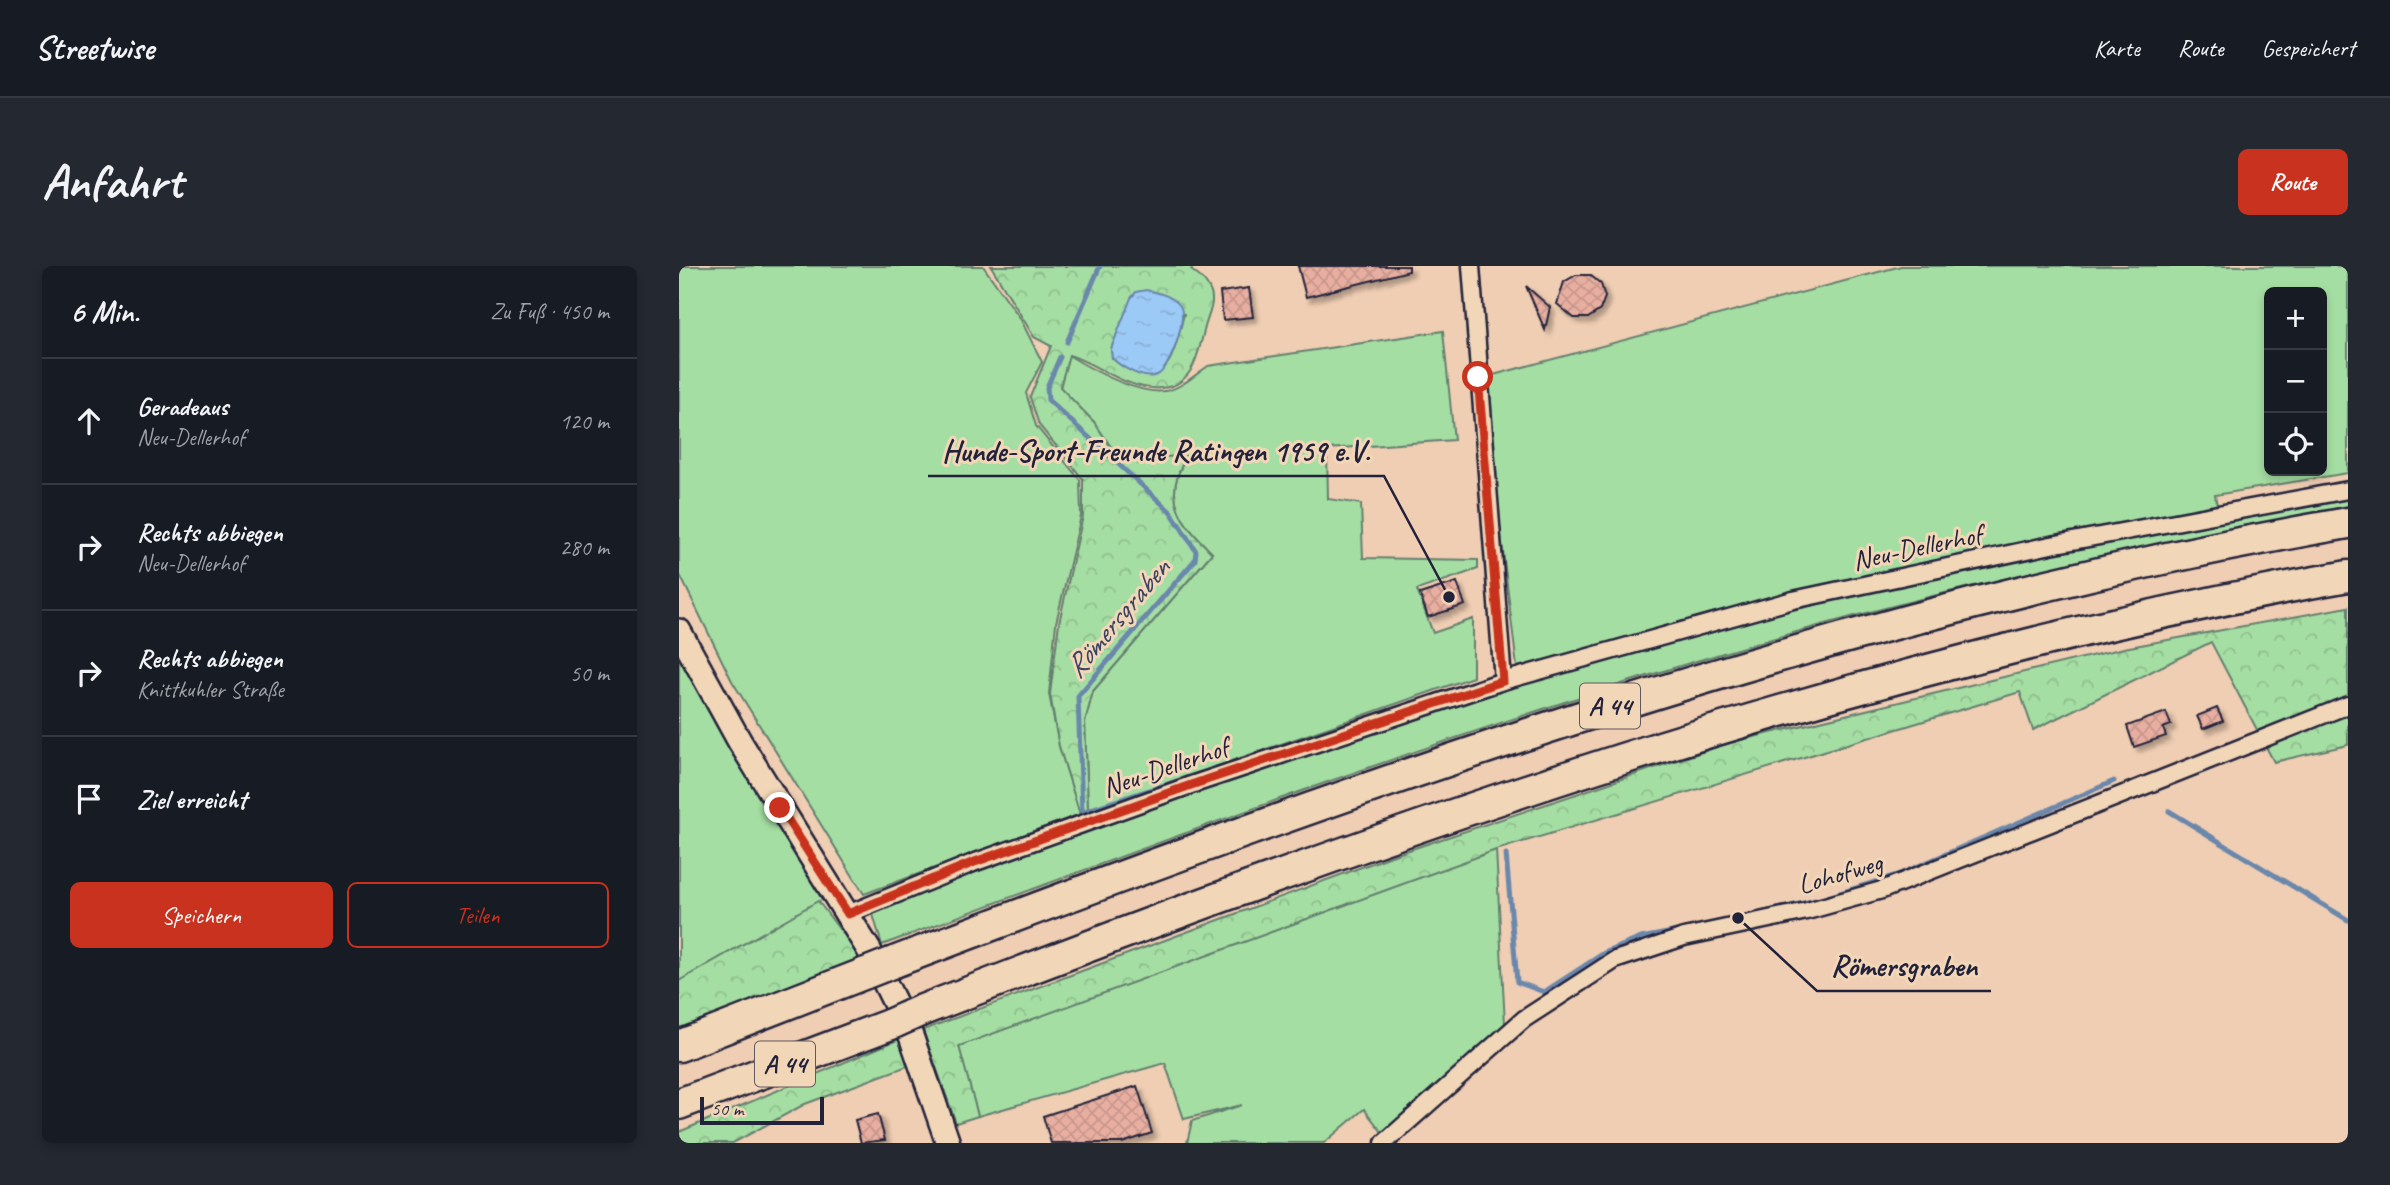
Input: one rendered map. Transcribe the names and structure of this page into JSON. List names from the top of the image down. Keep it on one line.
{"streets":{"highway":["A 44"],"street":["Neu-Dellerhof","Lohofweg"]},"water":["Römersgraben"],"places":["Hunde-Sport-Freunde Ratingen 1959 e.V.","Römersgraben"],"scale_bar":"50 m","page":{"header":"Streetwise","nav":["Karte","Route","Gespeichert"],"buttons":["Route",["Speichern","Teilen"]],"title":"Anfahrt","heading":["6 Min.","Zu Fuß · 450 m"],"map_buttons":["+","−"],"list":[["Geradeaus","Neu-Dellerhof","120 m"],["Rechts abbiegen","Neu-Dellerhof","280 m"],["Rechts abbiegen","Knittkuhler Straße","50 m"],"Ziel erreicht"],"scale":"50 m"}}
